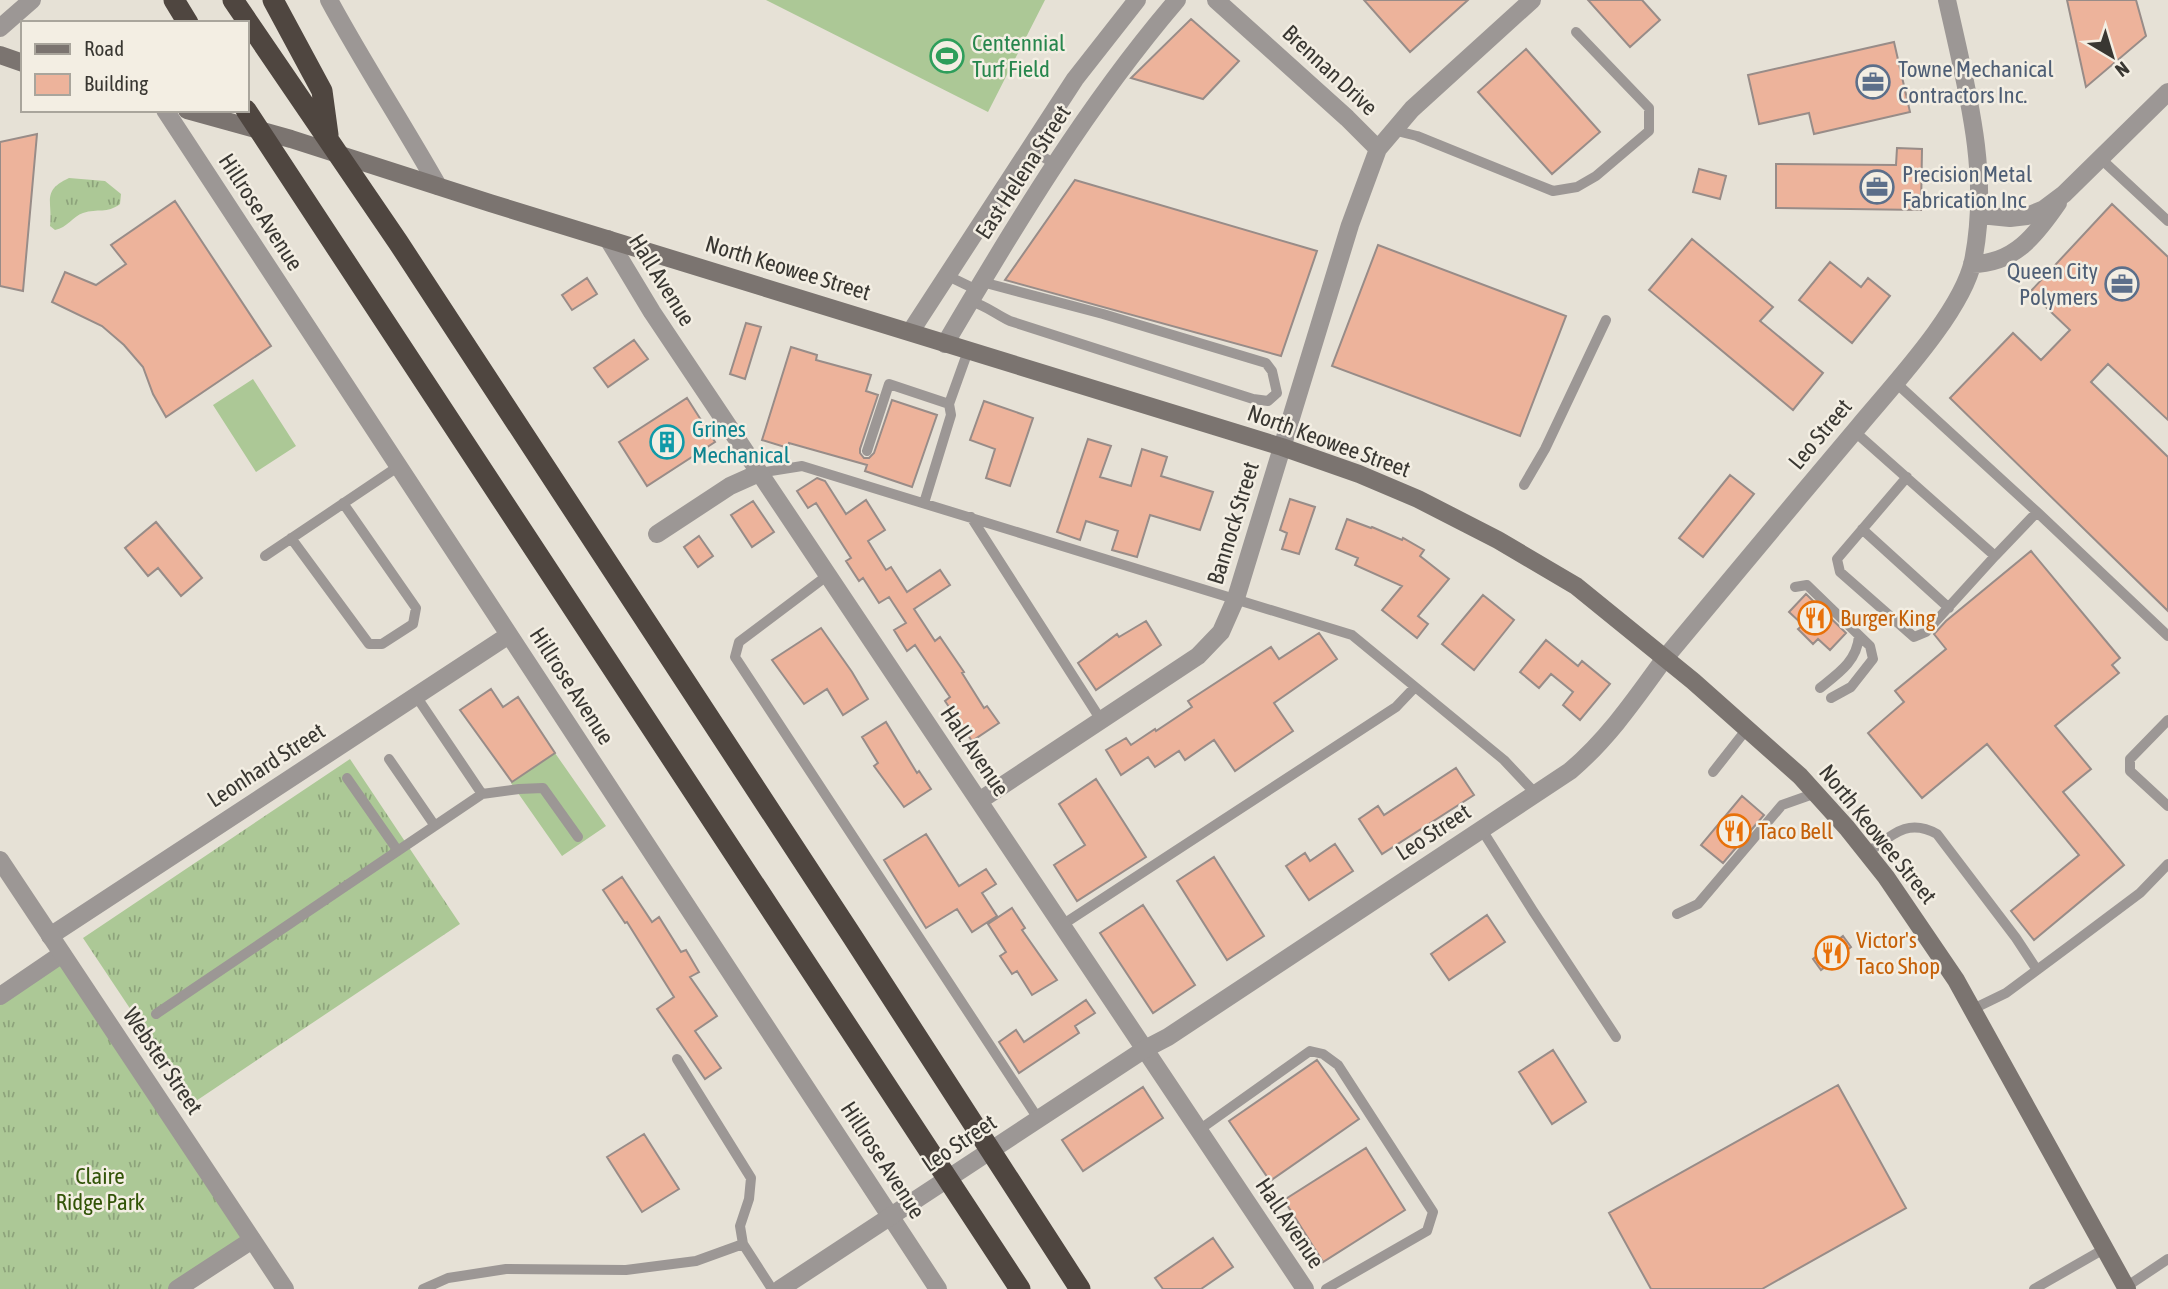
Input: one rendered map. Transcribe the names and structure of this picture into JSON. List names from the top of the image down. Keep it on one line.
{"streets":{"main road":["North Keowee Street"],"street":["Brennan Drive","East Helena Street","Hillrose Avenue","Hall Avenue","Leo Street","Bannock Street","Leonhard Street","Webster Street"]},"crossings":[["Brennan Drive","Bannock Street"],["East Helena Street","North Keowee Street"],["Hillrose Avenue","Leo Street"],["Hillrose Avenue","Leonhard Street"],["North Keowee Street","Hall Avenue"],["North Keowee Street","Leo Street"],["North Keowee Street","Bannock Street"],["Hall Avenue","Leo Street"],["Hall Avenue","Bannock Street"],["Leonhard Street","Webster Street"]],"parks":["Claire Ridge Park"],"places":{"sports":["Centennial Turf Field"],"office":["Towne Mechanical Contractors Inc.","Precision Metal Fabrication Inc","Queen City Polymers"],"building":["Grines Mechanical"],"restaurant":["Burger King","Taco Bell","Victor's Taco Shop"]},"legend":["Road","Building"],"north":"bottom right"}
